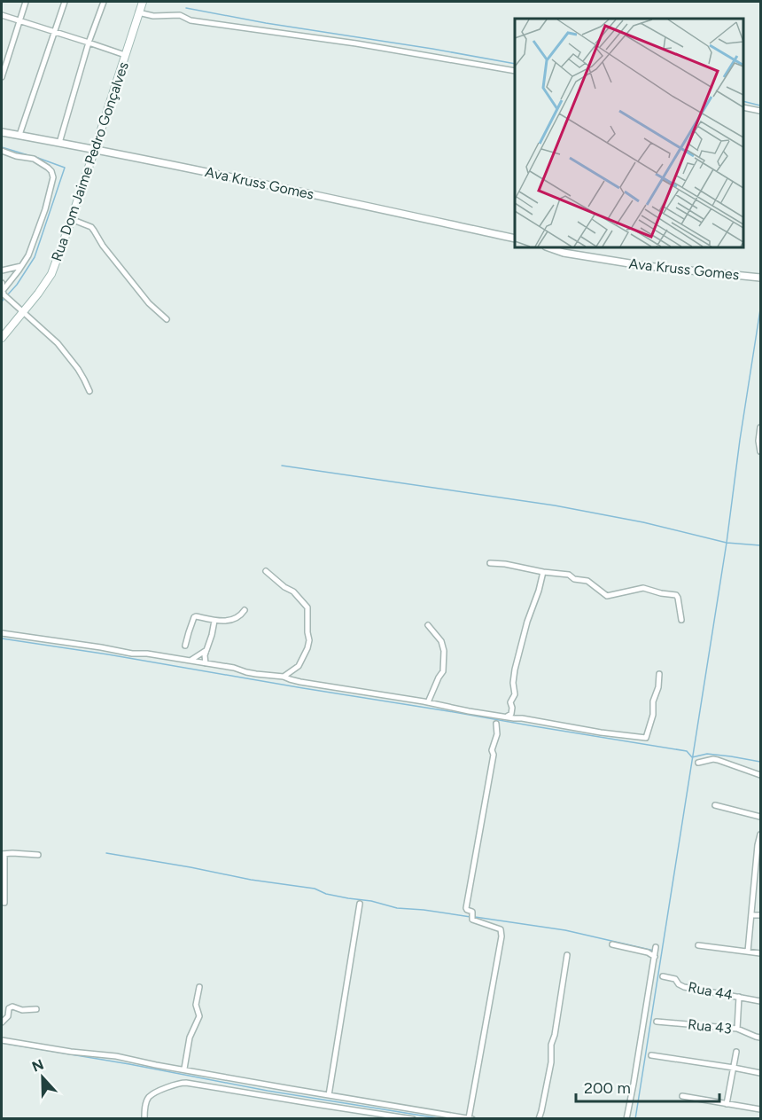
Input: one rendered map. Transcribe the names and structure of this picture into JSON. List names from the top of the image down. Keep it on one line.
{"streets":{"main road":["Rua Dom Jaime Pedro Gonçalves"],"street":["Ava Kruss Gomes","Rua 44","Rua 43"]},"crossings":[["Rua Dom Jaime Pedro Gonçalves","Ava Kruss Gomes"]],"scale_bar":"200 m","north":"top"}
